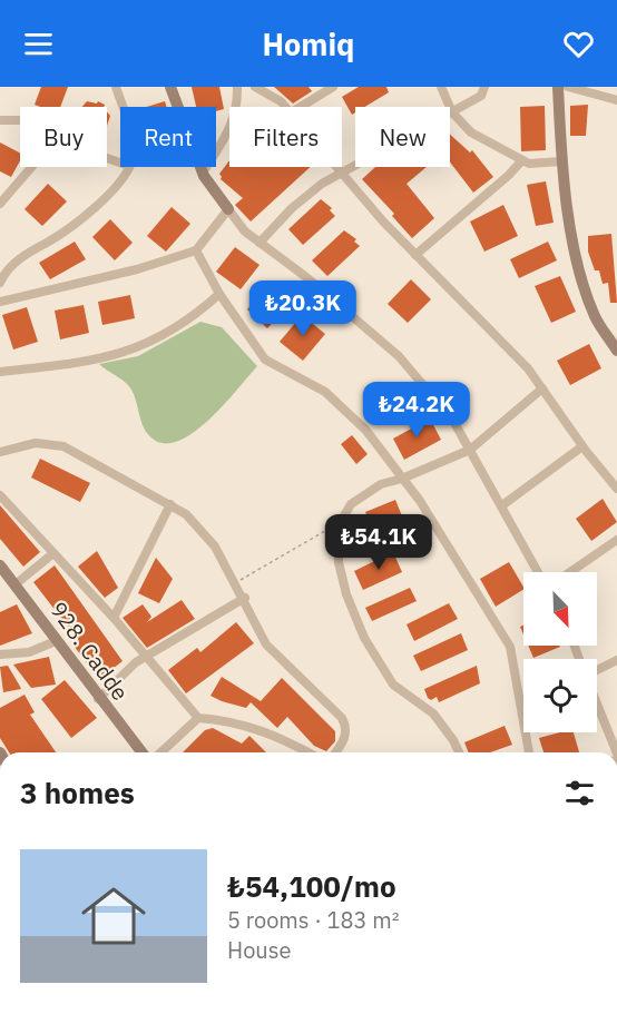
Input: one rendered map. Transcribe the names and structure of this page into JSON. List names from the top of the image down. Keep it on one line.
{"streets":{"street":["928. Cadde"]},"north":"bottom right","page":{"header":"Homiq","chip":["Buy","Rent","Filters","New"],"price":["₺20.3K","₺24.2K","₺54.1K"],"heading":"3 homes","list":[{"name":"₺54,100/mo","note":"5 rooms · 183 m² · House"}]}}
